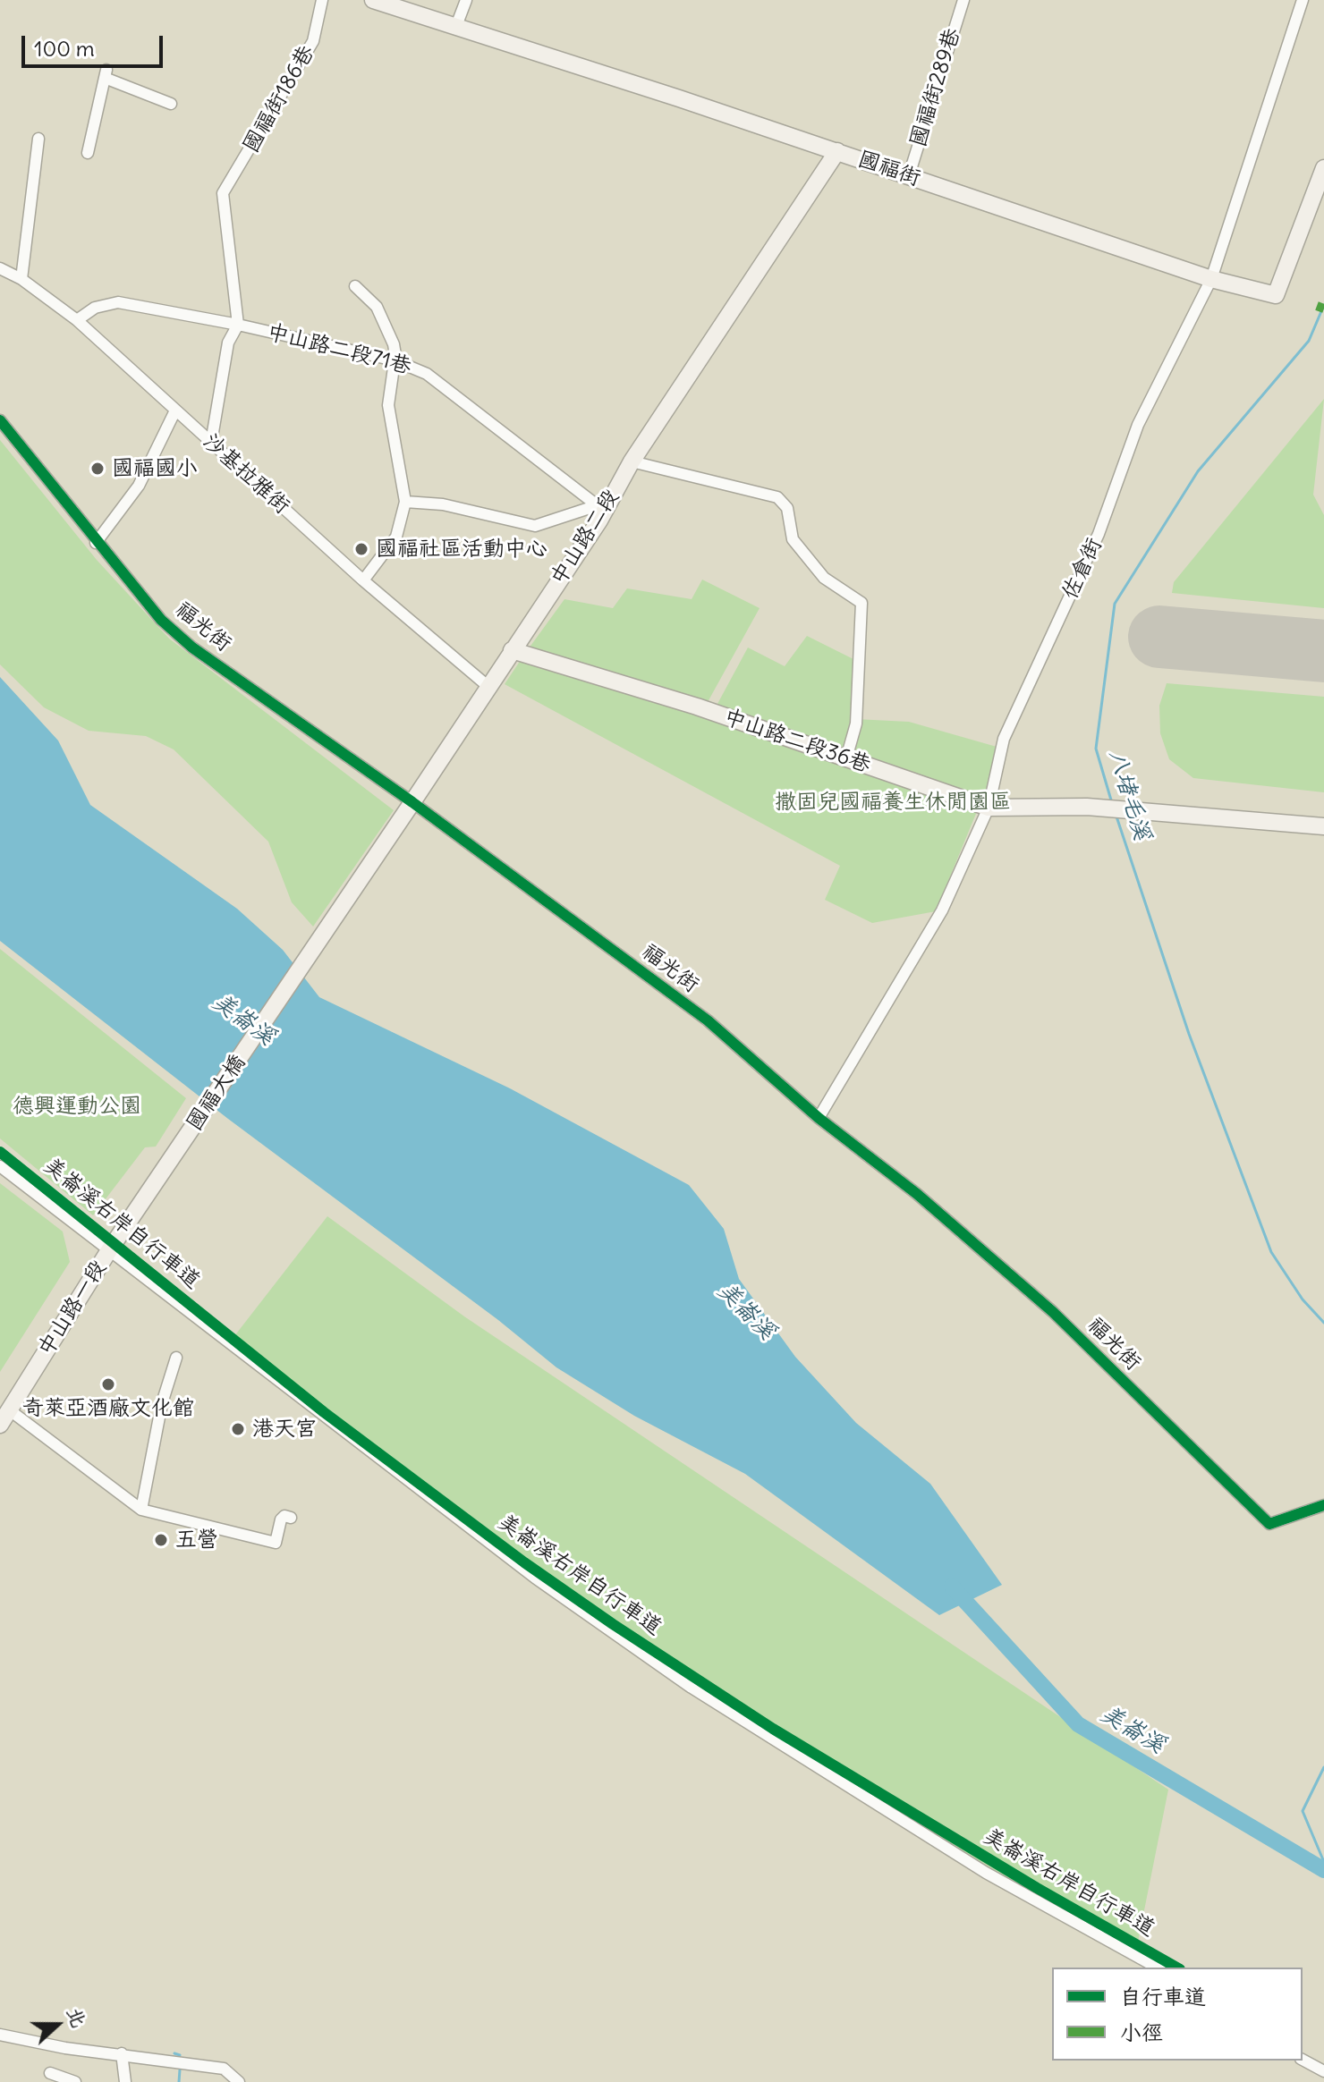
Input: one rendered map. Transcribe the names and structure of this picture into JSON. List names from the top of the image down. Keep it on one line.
{"streets":{"street":["國福街289巷","國福街186巷","國福街","中山路二段71巷","沙基拉雅街","中山路二段","佐倉街","福光街","中山路二段36巷","國福大橋","中山路一段"],"cycle path":["美崙溪右岸自行車道"]},"crossings":[["國福街289巷","國福街"],["國福街186巷","中山路二段71巷"],["國福街","中山路二段"],["國福街","佐倉街"],["中山路二段71巷","沙基拉雅街"],["中山路二段71巷","中山路二段"],["沙基拉雅街","中山路二段"],["中山路二段","福光街"],["中山路二段","中山路二段36巷"],["中山路二段","國福大橋"],["佐倉街","福光街"],["佐倉街","中山路二段36巷"],["國福大橋","中山路一段"]],"water":["八堵毛溪","美崙溪"],"parks":["撒固兒國福養生休閒園區","德興運動公園"],"places":["國福國小","國福社區活動中心","奇萊亞酒廠文化館","港天宮","五營"],"legend":["自行車道","小徑"],"scale_bar":"100 m","north":"right"}
